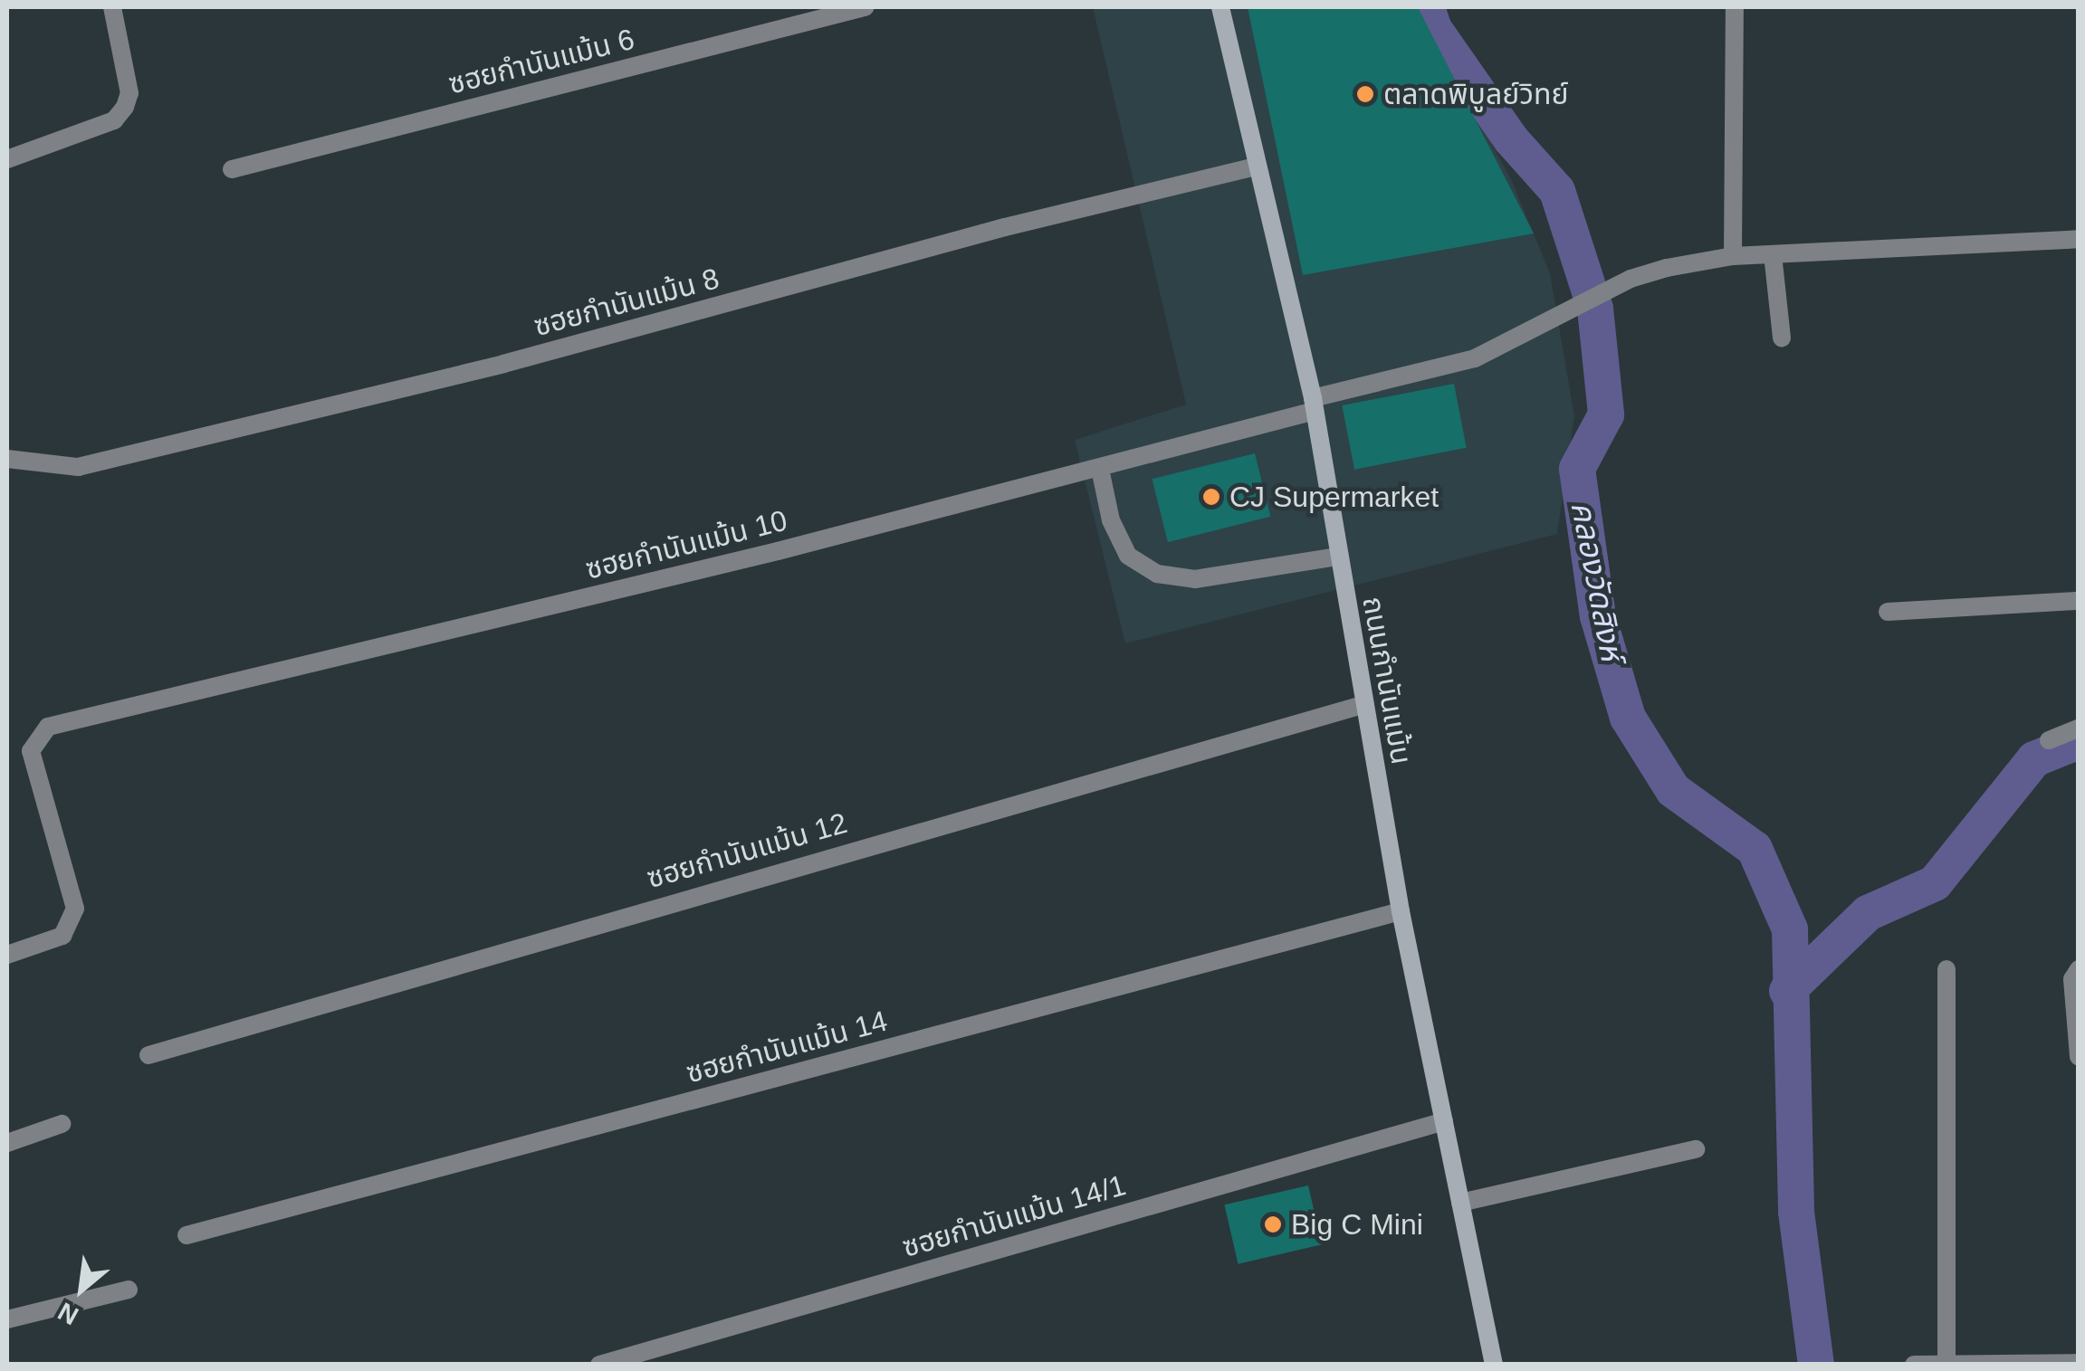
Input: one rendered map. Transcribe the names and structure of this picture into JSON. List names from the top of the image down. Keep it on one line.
{"streets":{"street":["ซฮยกำนันแม้น 6","ซฮยกำนันแม้น 8","ซฮยกำนันแม้น 10","ถนนกำนันแม้น","ซฮยกำนันแม้น 12","ซฮยกำนันแม้น 14","ซฮยกำนันแม้น 14/1"]},"crossings":[["ซฮยกำนันแม้น 8","ถนนกำนันแม้น"],["ซฮยกำนันแม้น 10","ถนนกำนันแม้น"],["ถนนกำนันแม้น","ซฮยกำนันแม้น 12"],["ถนนกำนันแม้น","ซฮยกำนันแม้น 14"],["ถนนกำนันแม้น","ซฮยกำนันแม้น 14/1"]],"water":["คลองวัดสิงห์"],"places":["ตลาดพิบูลย์วิทย์","CJ Supermarket","Big C Mini"],"north":"bottom left"}
